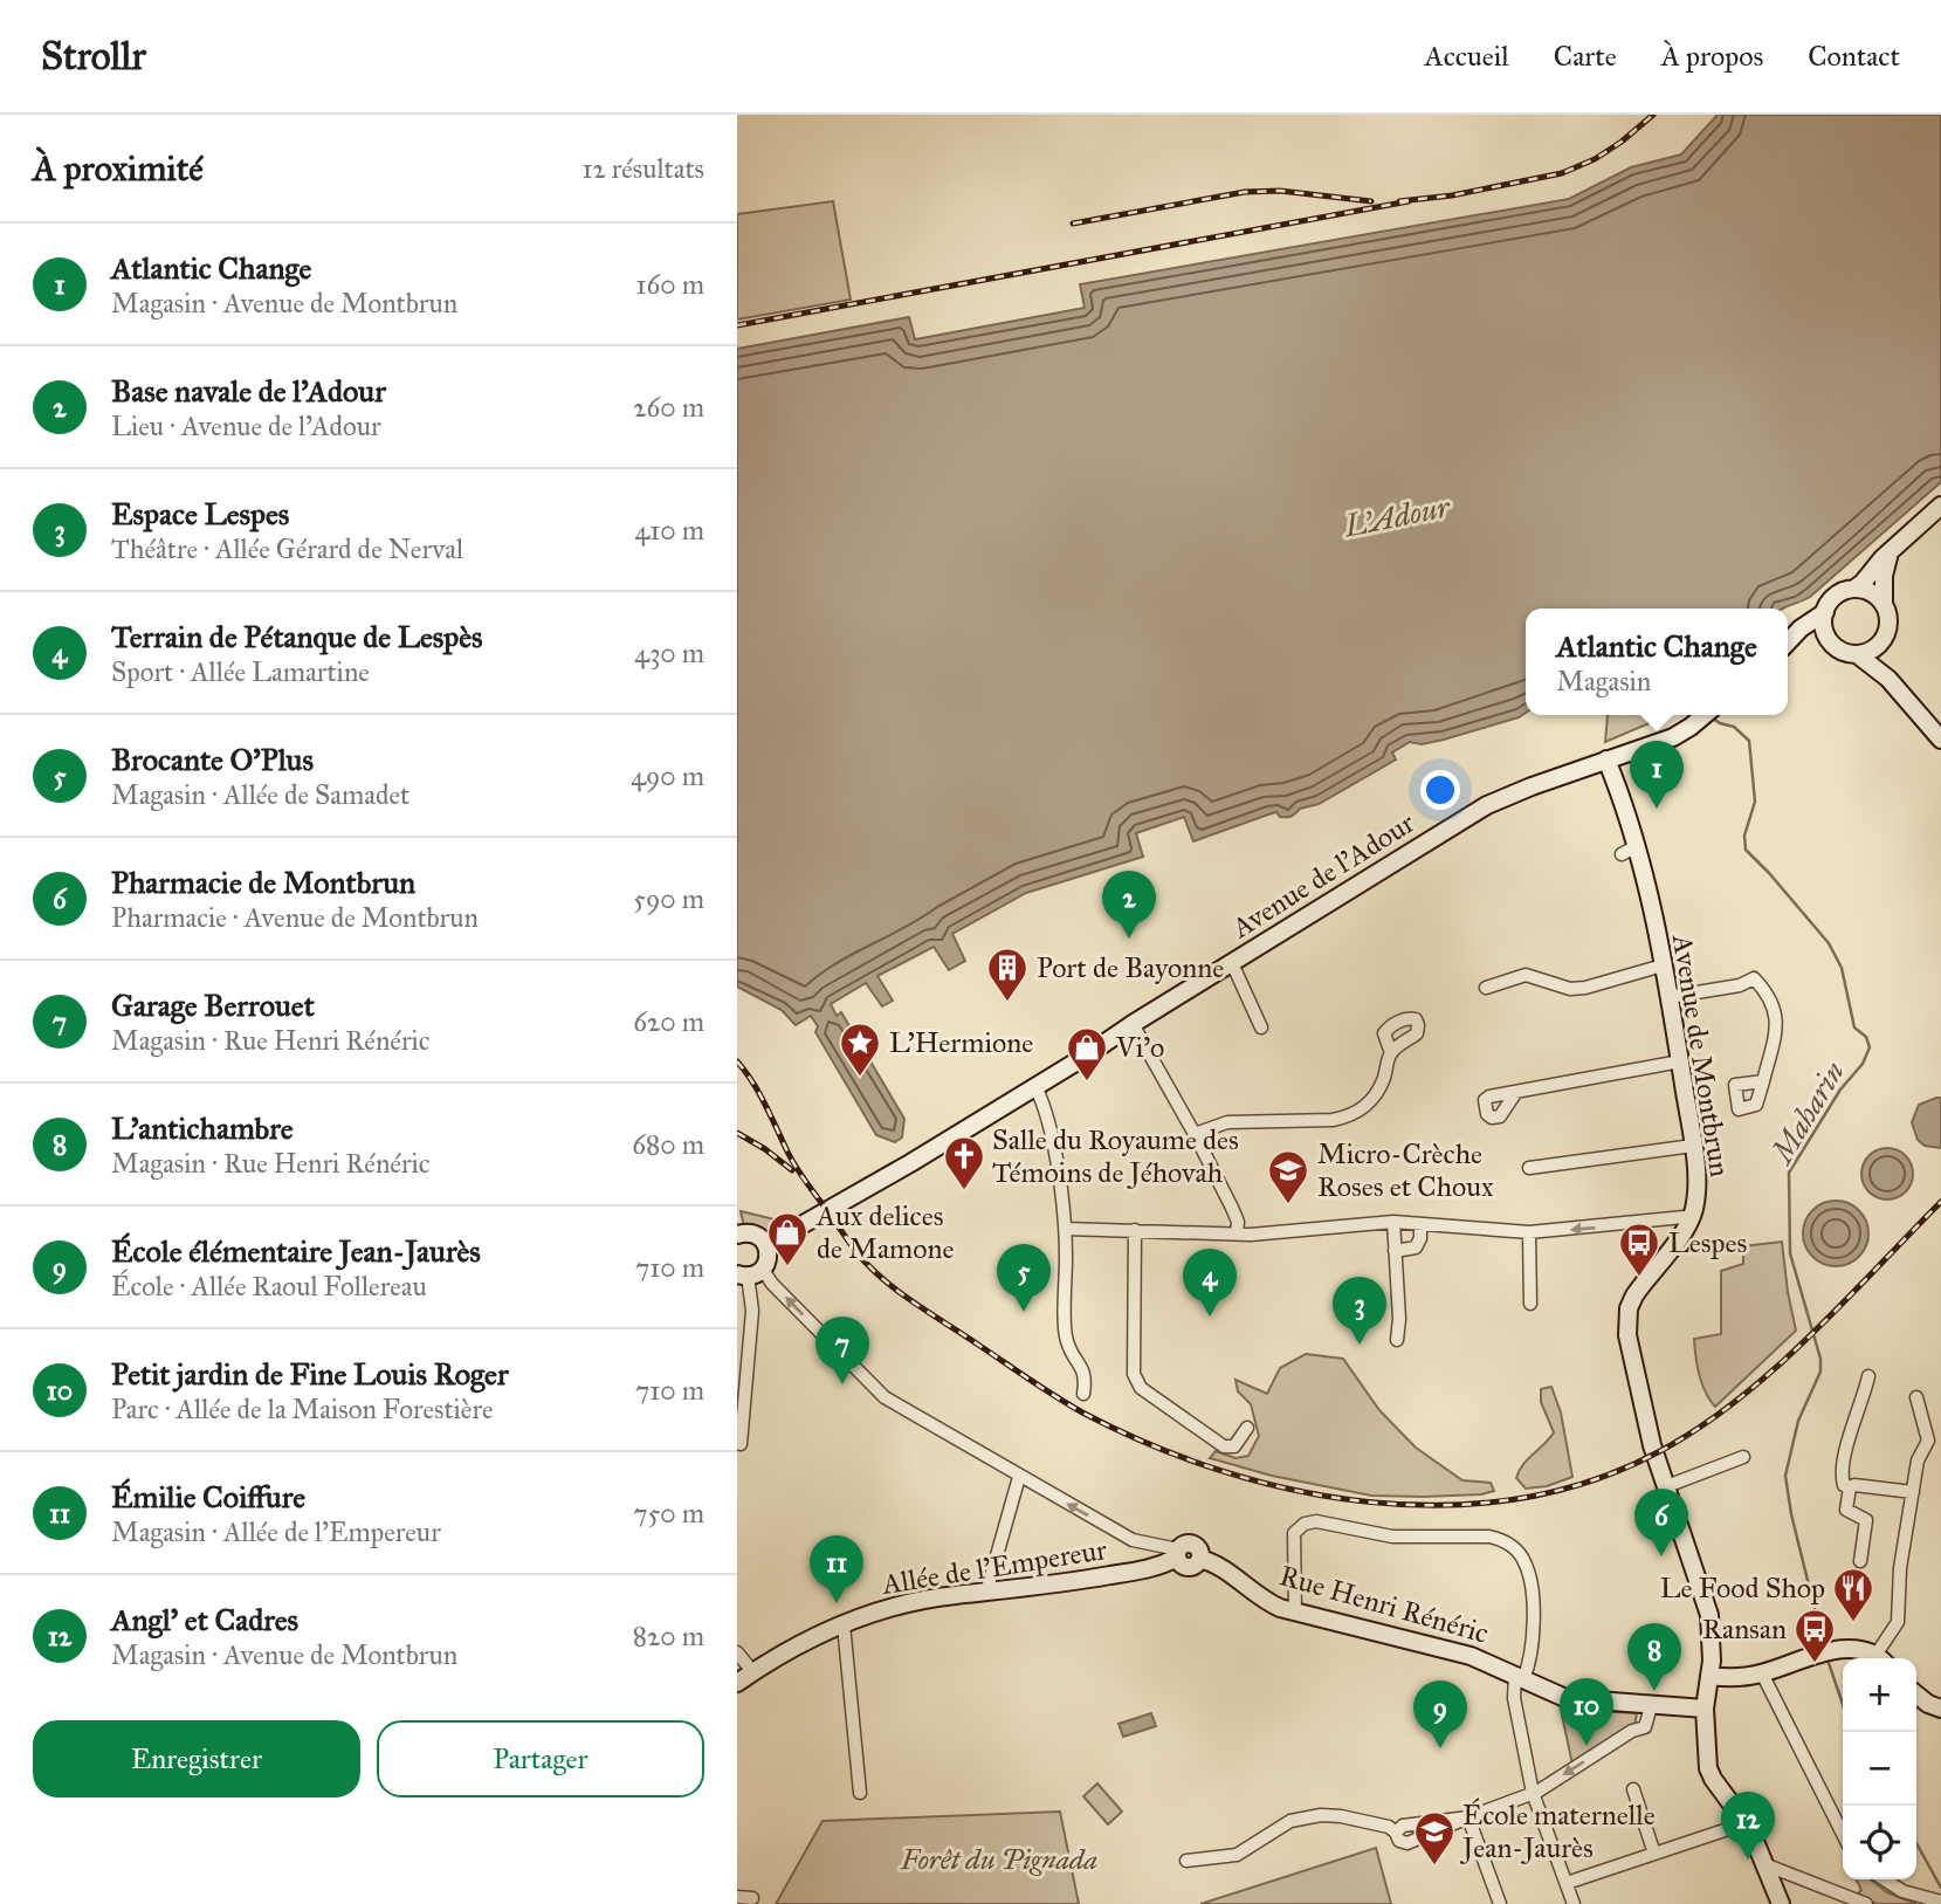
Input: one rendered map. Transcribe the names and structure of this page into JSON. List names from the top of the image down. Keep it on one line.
{"streets":{"street":["Avenue de l'Adour","Avenue de Montbrun","Allée de l'Empereur","Rue Henri Rénéric"]},"crossings":[["Avenue de l'Adour","Avenue de Montbrun"],["Avenue de Montbrun","Rue Henri Rénéric"],["Allée de l'Empereur","Rue Henri Rénéric"]],"water":["L'Adour","Maharin"],"parks":["Forêt du Pignada"],"places":{"building":["Port de Bayonne"],"place":["L'Hermione"],"shop":["Vi'o","Aux delices de Mamone"],"church":["Salle du Royaume des Témoins de Jéhovah"],"school or university":["Micro-Crèche Roses et Choux","École maternelle Jean-Jaurès"],"bus stop":["Lespes","Ransan"],"restaurant":["Le Food Shop"]},"page":{"header":"Strollr","nav":["Accueil","Carte","À propos","Contact"],"heading":["À proximité","12 résultats"],"list":[{"mark":"1","name":"Atlantic Change","note":"Magasin · Avenue de Montbrun","value":"160 m"},{"mark":"2","name":"Base navale de l'Adour","note":"Lieu · Avenue de l'Adour","value":"260 m"},{"mark":"3","name":"Espace Lespes","note":"Théâtre · Allée Gérard de Nerval","value":"410 m"},{"mark":"4","name":"Terrain de Pétanque de Lespès","note":"Sport · Allée Lamartine","value":"430 m"},{"mark":"5","name":"Brocante O'Plus","note":"Magasin · Allée de Samadet","value":"490 m"},{"mark":"6","name":"Pharmacie de Montbrun","note":"Pharmacie · Avenue de Montbrun","value":"590 m"},{"mark":"7","name":"Garage Berrouet","note":"Magasin · Rue Henri Rénéric","value":"620 m"},{"mark":"8","name":"L'antichambre","note":"Magasin · Rue Henri Rénéric","value":"680 m"},{"mark":"9","name":"École élémentaire Jean-Jaurès","note":"École · Allée Raoul Follereau","value":"710 m"},{"mark":"10","name":"Petit jardin de Fine Louis Roger","note":"Parc · Allée de la Maison Forestière","value":"710 m"},{"mark":"11","name":"Émilie Coiffure","note":"Magasin · Allée de l'Empereur","value":"750 m"},{"mark":"12","name":"Angl' et Cadres","note":"Magasin · Avenue de Montbrun","value":"820 m"}],"popup":["Atlantic Change","Magasin"],"pins":["1","2","5","4","3","7","6","11","8","10","9","12"],"map_buttons":["+","−"],"buttons":["Enregistrer","Partager"]}}
